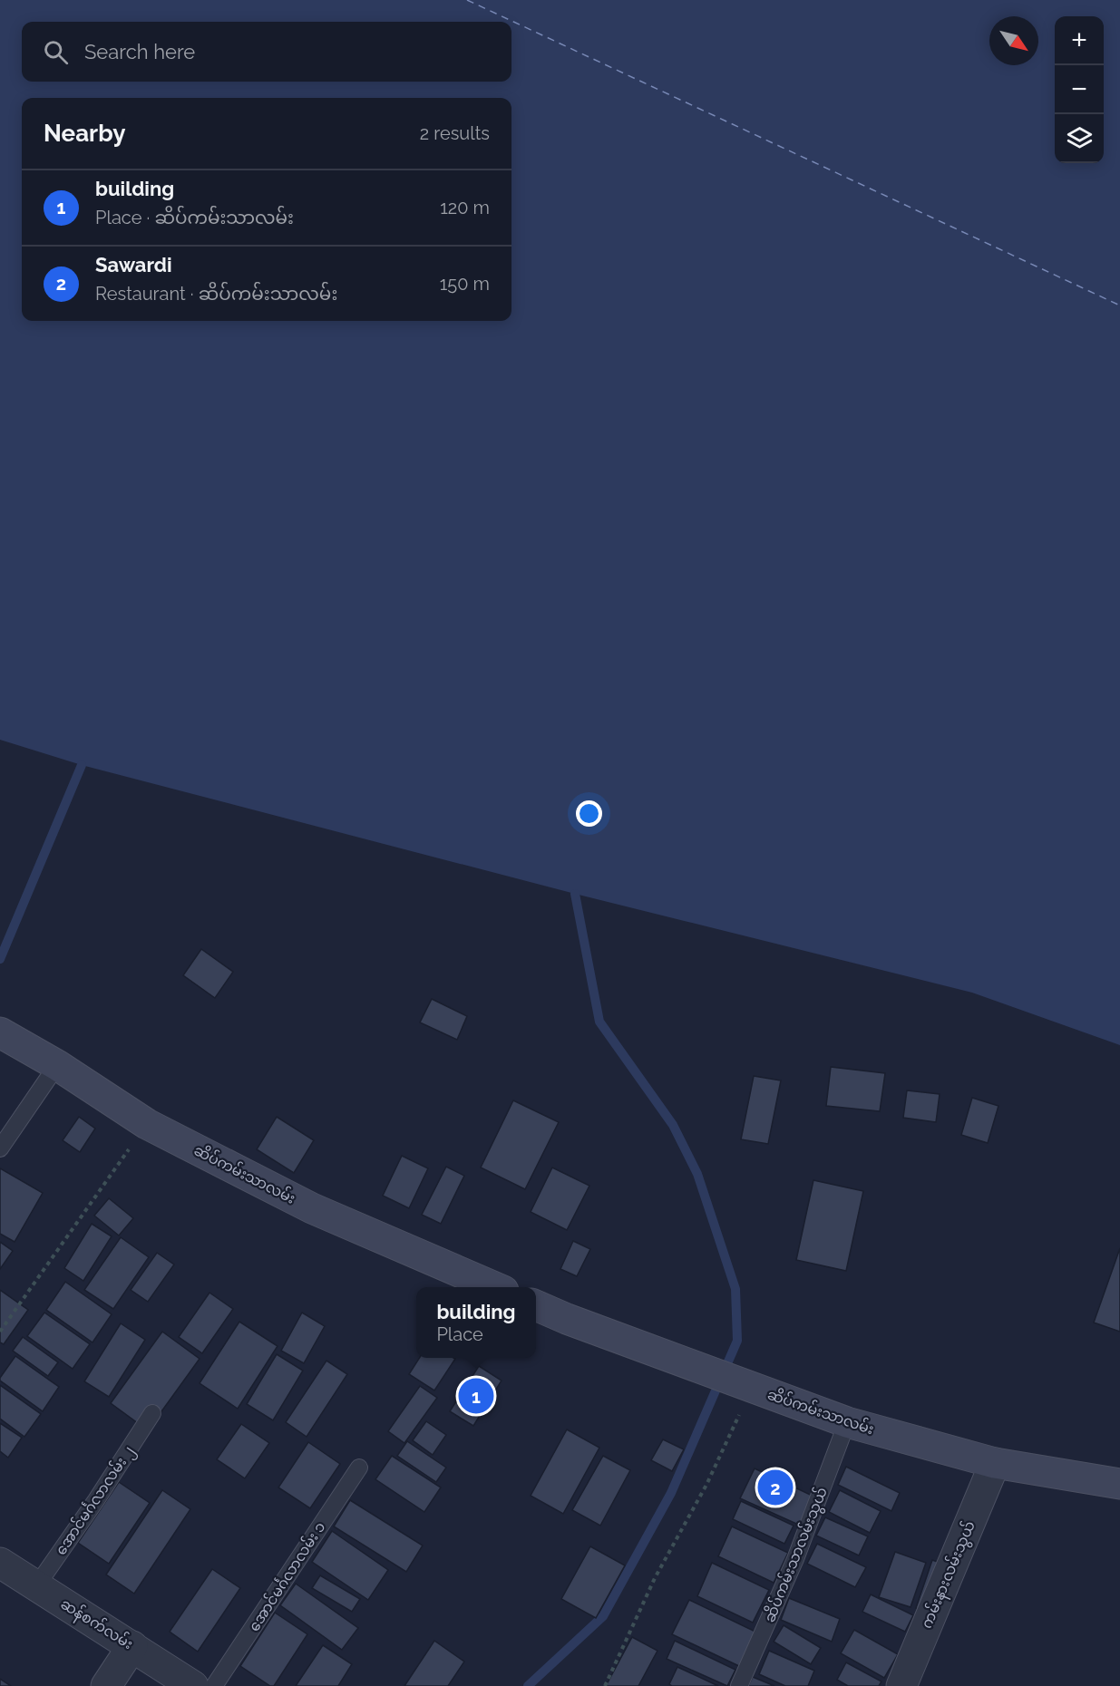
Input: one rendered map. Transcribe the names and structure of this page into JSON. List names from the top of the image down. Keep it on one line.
{"streets":{"street":["ဆိပ်ကမ်းသာလမ်း","ကမ်းနားလမ်းသွယ်","ဆန်စက်လမ်း"],"lane":["အောင်မင်္ဂလာလမ်း ၂","ဆိပ်ကမ်းသာလမ်းသွယ်","အောင်မင်္ဂလာလမ်း ၁"]},"crossings":[["ဆိပ်ကမ်းသာလမ်း","ဆိပ်ကမ်းသာလမ်းသွယ်"],["ဆိပ်ကမ်းသာလမ်း","ကမ်းနားလမ်းသွယ်"],["အောင်မင်္ဂလာလမ်း ၂","ဆန်စက်လမ်း"]],"north":"bottom right","page":{"map_buttons":["+","−"],"search":"Search here","heading":["Nearby","2 results"],"list":[{"mark":"1","name":"building","note":"Place · ဆိပ်ကမ်းသာလမ်း","value":"120 m"},{"mark":"2","name":"Sawardi","note":"Restaurant · ဆိပ်ကမ်းသာလမ်း","value":"150 m"}],"popup":["building","Place"],"pins":["1","2"]}}
